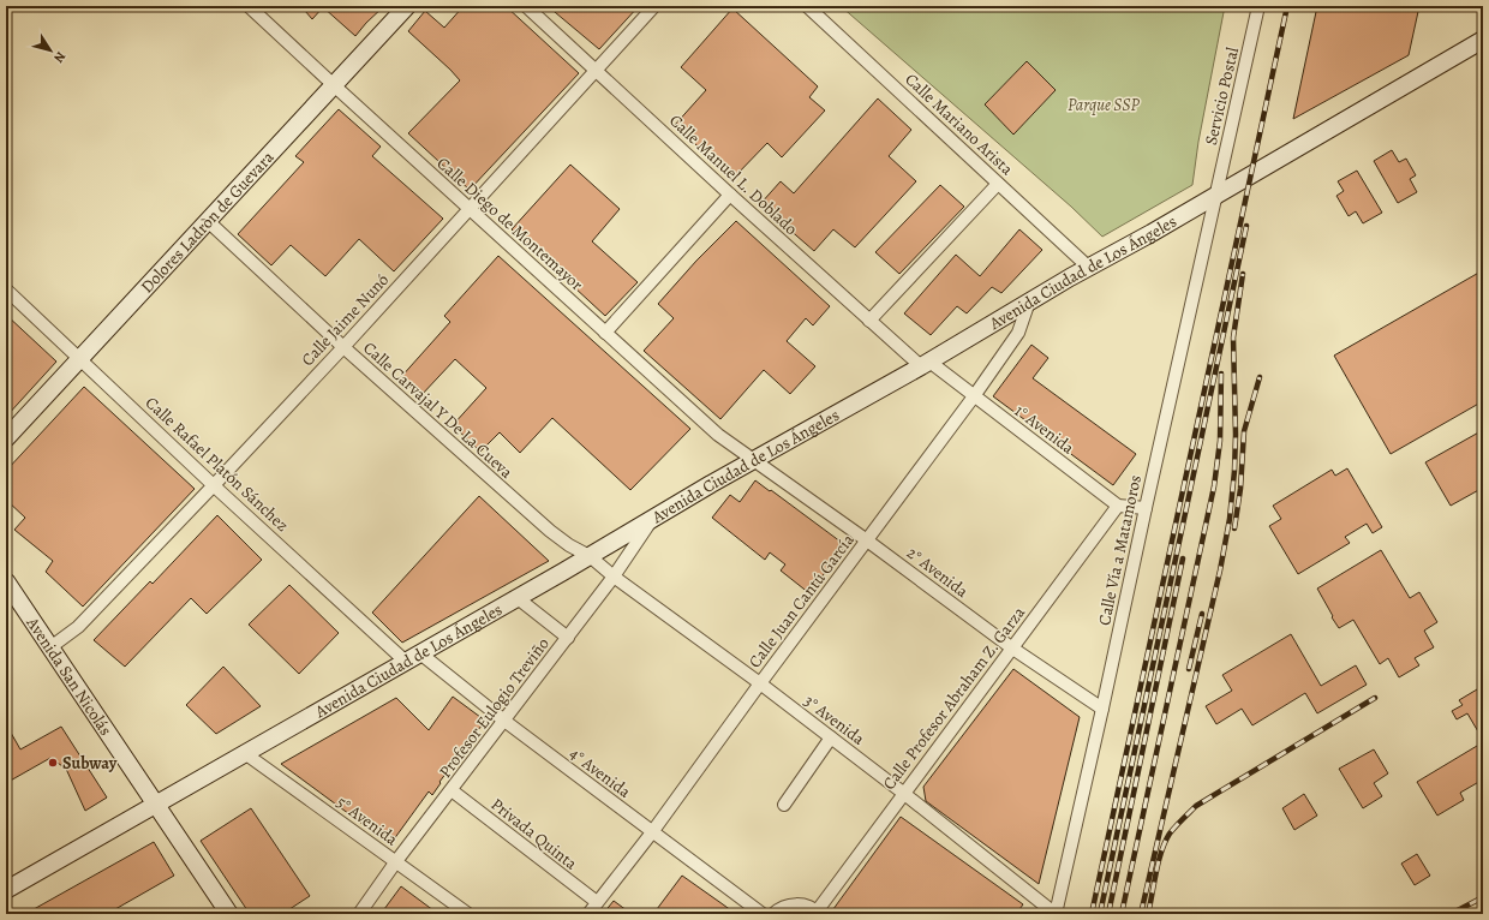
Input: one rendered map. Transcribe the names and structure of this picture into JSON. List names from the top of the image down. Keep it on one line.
{"streets":{"street":["Servicio Postal","Calle Mariano Arista","Calle Manuel L. Doblado","Dolores Ladròn de Guevara","Calle Diego de Montemayor","Avenida Ciudad de Los Ángeles","Calle Jaime Nunó","Calle Carvajal Y De La Cueva","1° Avenida","Calle Rafael Platón Sánchez","Calle Vía a Matamoros","2° Avenida","Calle Juan Cantú García","Avenida San Nicolás","Calle Profesor Abraham Z. Garza","Profesor Eulogio Treviño","3° Avenida","4° Avenida","5° Avenida","Privada Quinta"]},"crossings":[["Servicio Postal","Avenida Ciudad de Los Ángeles"],["Servicio Postal","Calle Vía a Matamoros"],["Calle Mariano Arista","Avenida Ciudad de Los Ángeles"],["Calle Manuel L. Doblado","Avenida Ciudad de Los Ángeles"],["Calle Manuel L. Doblado","Calle Jaime Nunó"],["Calle Manuel L. Doblado","1° Avenida"],["Dolores Ladròn de Guevara","Calle Diego de Montemayor"],["Dolores Ladròn de Guevara","Calle Carvajal Y De La Cueva"],["Dolores Ladròn de Guevara","Calle Rafael Platón Sánchez"],["Calle Diego de Montemayor","Avenida Ciudad de Los Ángeles"],["Calle Diego de Montemayor","Calle Jaime Nunó"],["Calle Diego de Montemayor","2° Avenida"],["Avenida Ciudad de Los Ángeles","Calle Carvajal Y De La Cueva"],["Avenida Ciudad de Los Ángeles","1° Avenida"],["Avenida Ciudad de Los Ángeles","Calle Rafael Platón Sánchez"],["Avenida Ciudad de Los Ángeles","Calle Vía a Matamoros"],["Avenida Ciudad de Los Ángeles","2° Avenida"],["Avenida Ciudad de Los Ángeles","Calle Juan Cantú García"],["Avenida Ciudad de Los Ángeles","Avenida San Nicolás"],["Avenida Ciudad de Los Ángeles","Profesor Eulogio Treviño"],["Avenida Ciudad de Los Ángeles","3° Avenida"],["Avenida Ciudad de Los Ángeles","4° Avenida"],["Avenida Ciudad de Los Ángeles","5° Avenida"],["Calle Jaime Nunó","Calle Carvajal Y De La Cueva"],["Calle Jaime Nunó","Calle Rafael Platón Sánchez"],["Calle Jaime Nunó","Avenida San Nicolás"],["Calle Carvajal Y De La Cueva","3° Avenida"],["1° Avenida","Calle Juan Cantú García"],["1° Avenida","Calle Profesor Abraham Z. Garza"],["Calle Rafael Platón Sánchez","4° Avenida"],["Calle Vía a Matamoros","2° Avenida"],["Calle Vía a Matamoros","3° Avenida"],["2° Avenida","Calle Juan Cantú García"],["2° Avenida","Calle Profesor Abraham Z. Garza"],["Calle Juan Cantú García","3° Avenida"],["Calle Juan Cantú García","4° Avenida"],["Calle Juan Cantú García","Privada Quinta"],["Calle Profesor Abraham Z. Garza","3° Avenida"],["Profesor Eulogio Treviño","3° Avenida"],["Profesor Eulogio Treviño","4° Avenida"],["Profesor Eulogio Treviño","5° Avenida"],["Profesor Eulogio Treviño","Privada Quinta"]],"parks":["Parque SSP"],"places":["Subway"],"north":"bottom right"}
